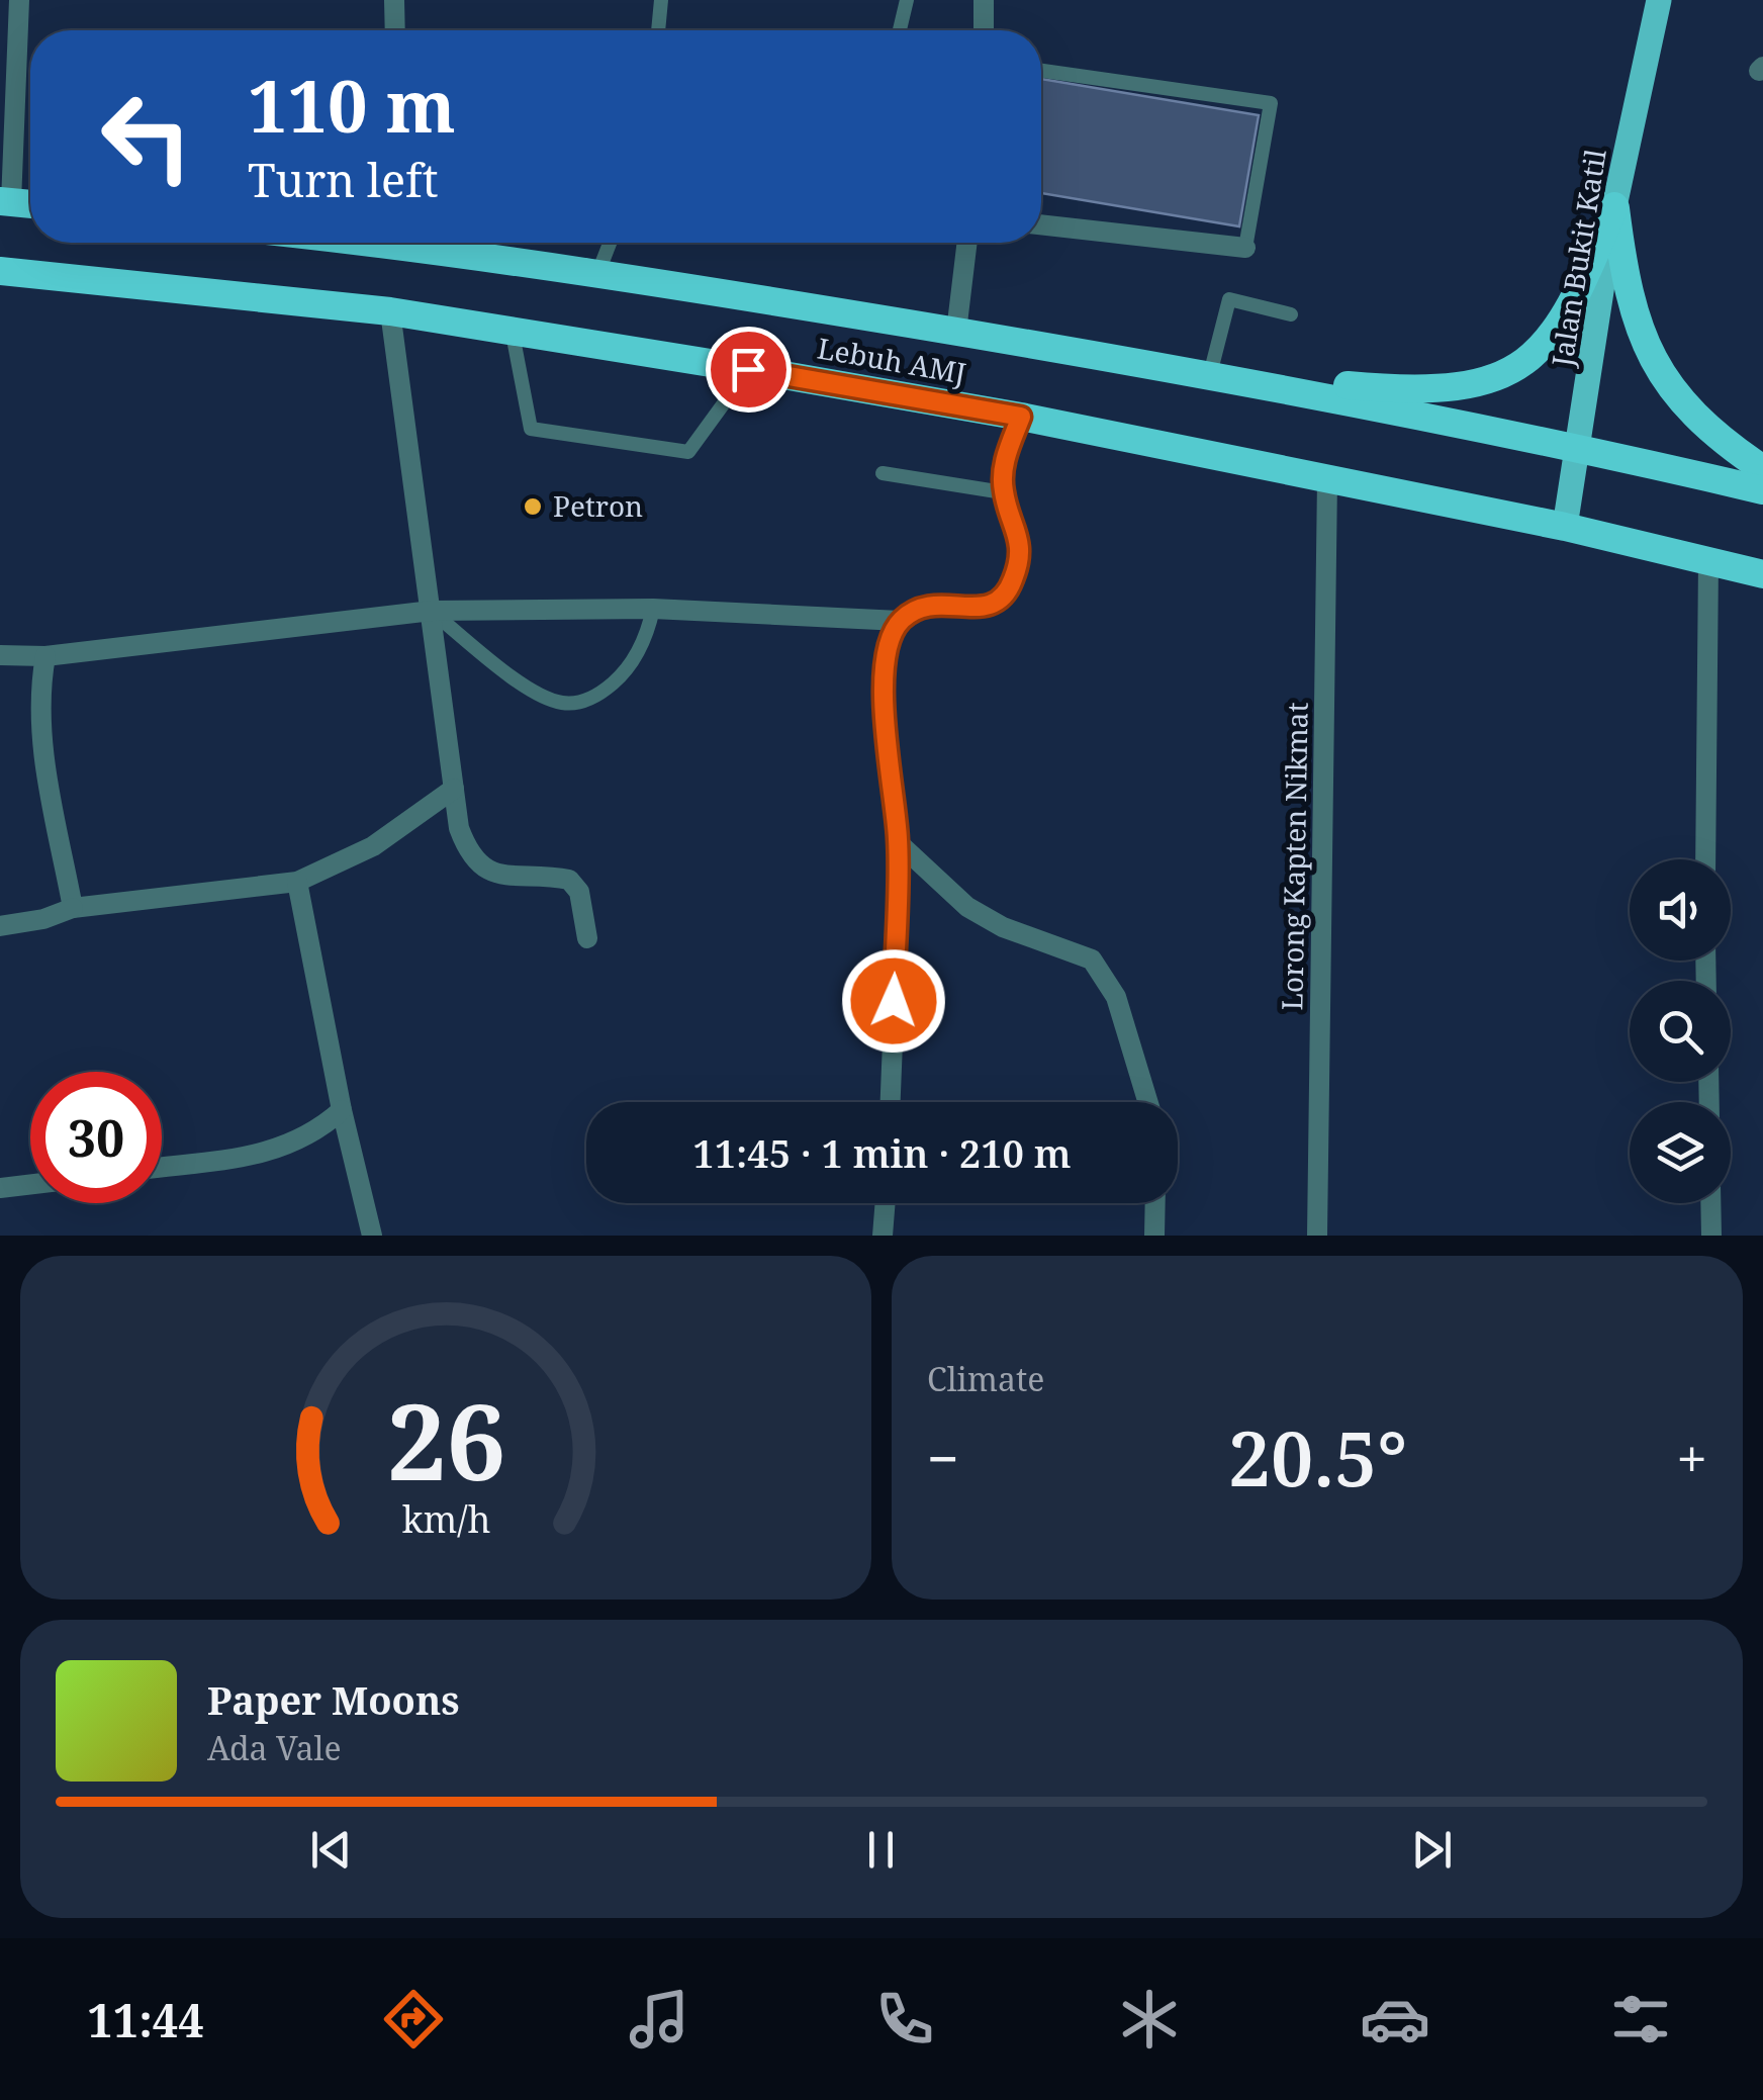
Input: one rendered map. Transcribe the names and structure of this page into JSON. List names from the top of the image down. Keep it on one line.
{"streets":{"highway":["Lebuh AMJ"],"main road":["Jalan Bukit Katil"],"street":["Lorong Kapten Nikmat"]},"crossings":[["Jalan Bukit Katil","Lebuh AMJ"],["Lebuh AMJ","Lorong Kapten Nikmat"]],"places":["Petron"],"page":{"turn":["110 m","Turn left"],"limit":"30","trip":"11:45 · 1 min · 210 m","tile":"Climate","heat":["−","20.5°","+"],"song":["Paper Moons","Ada Vale"],"tabs":"11:44","gauge":["26","km/h"]}}
